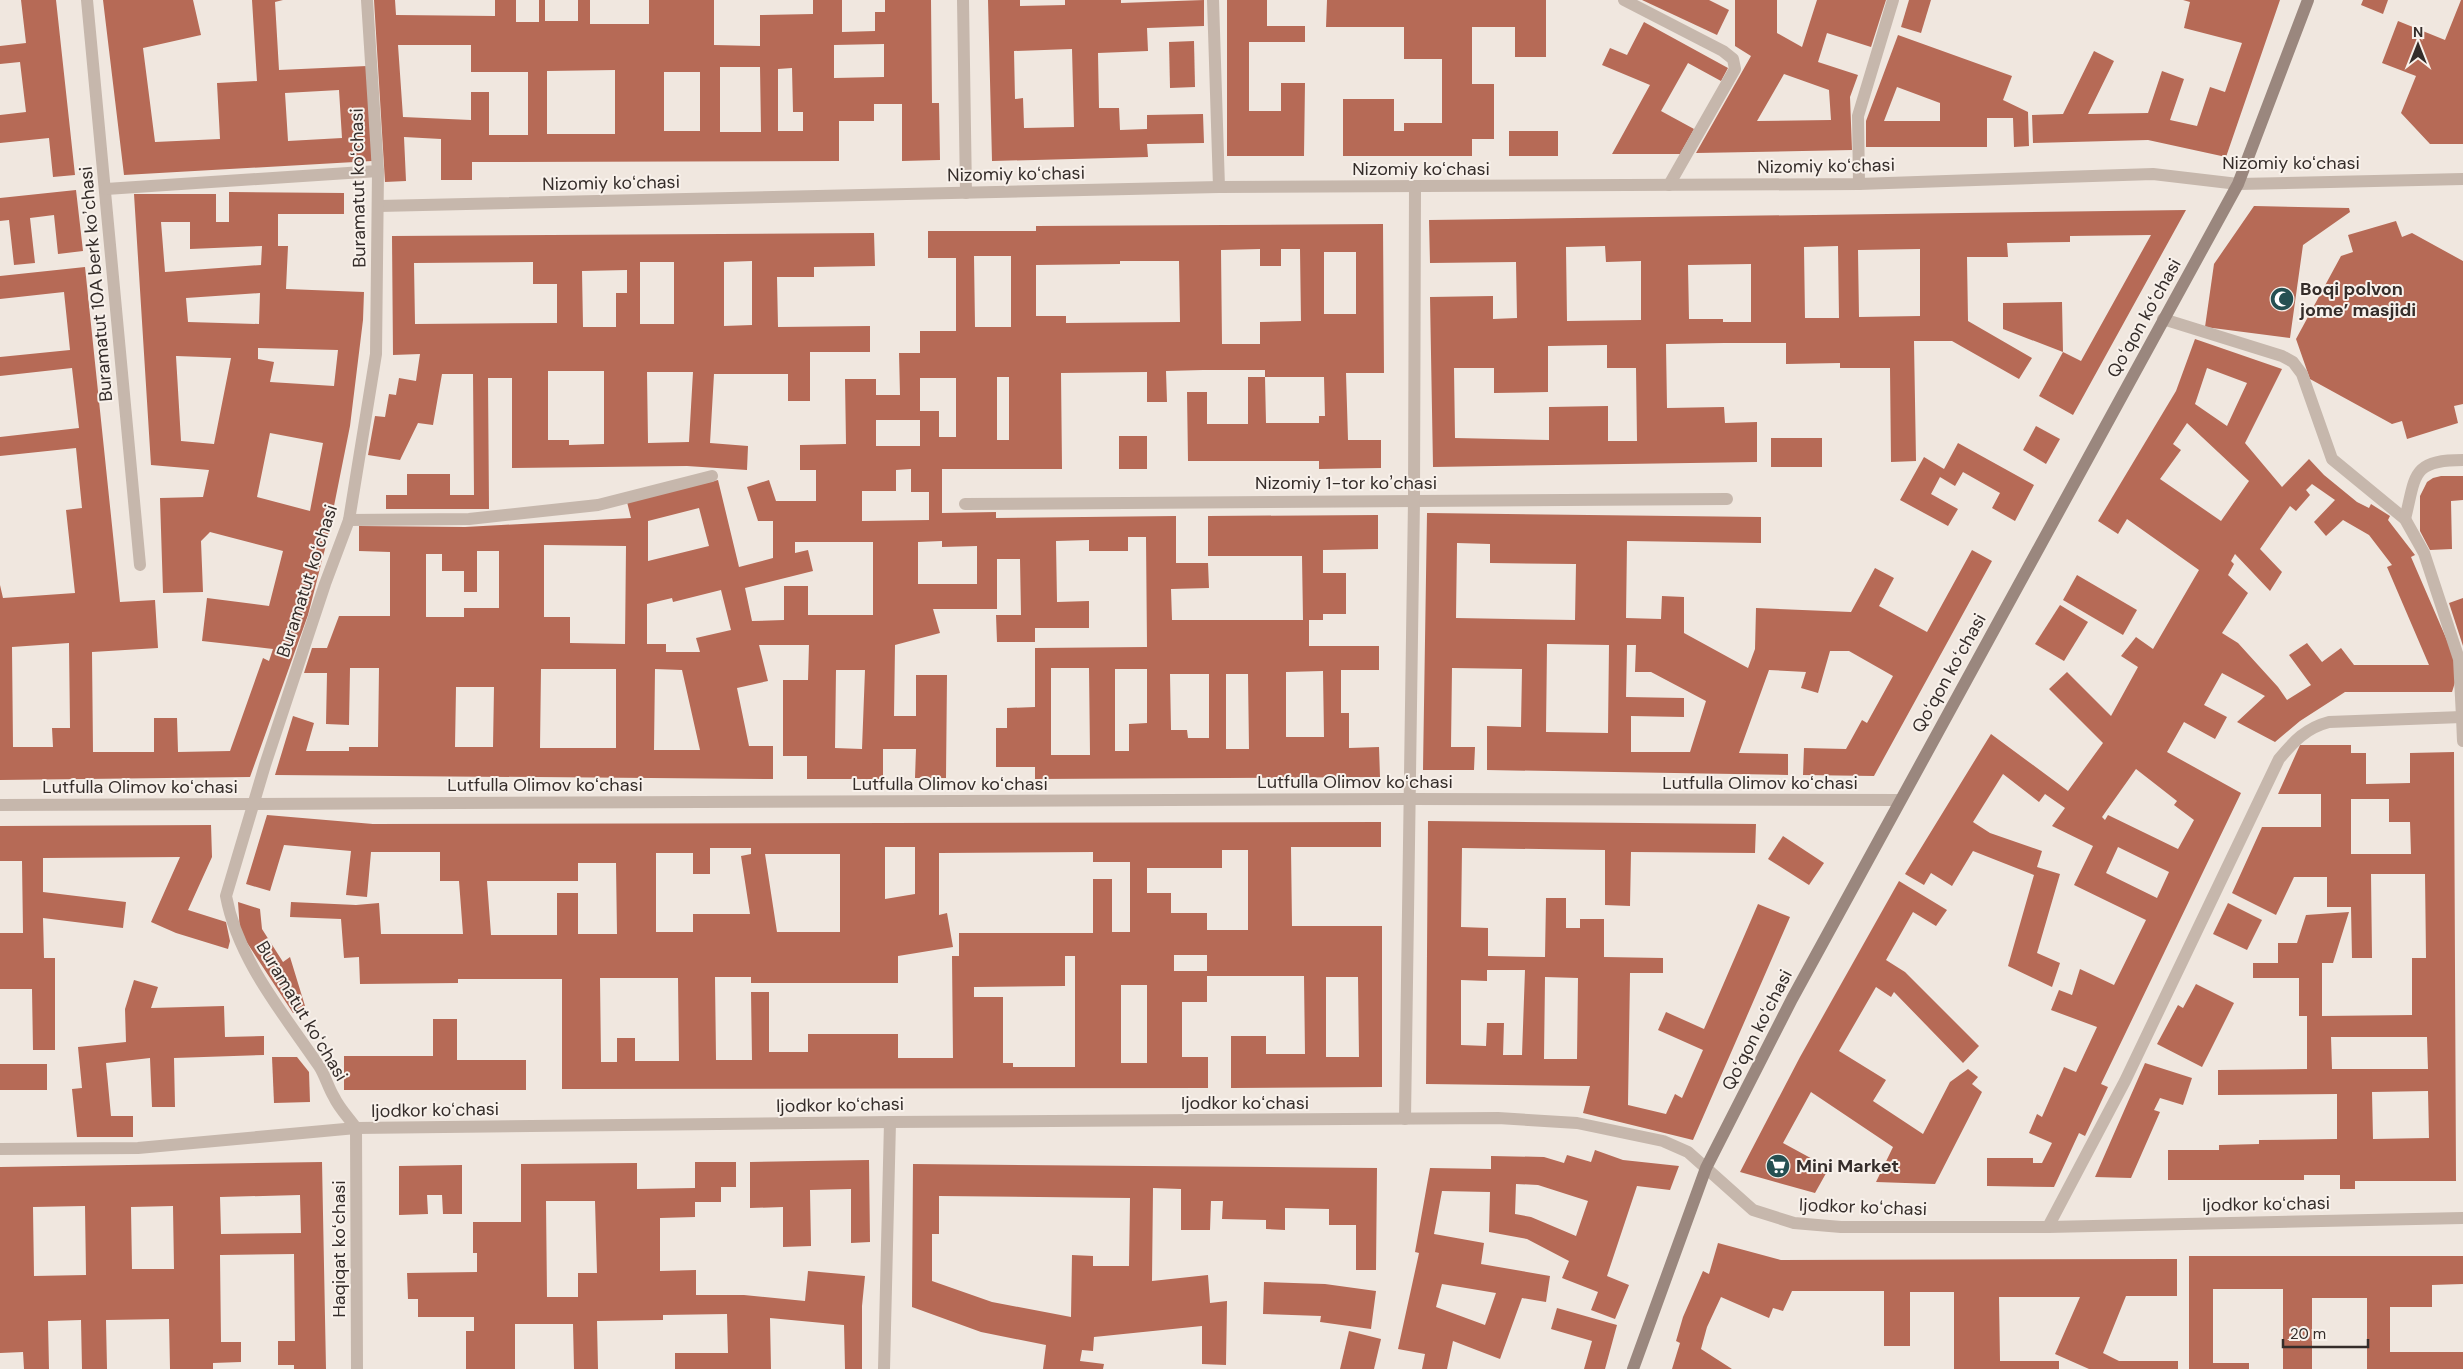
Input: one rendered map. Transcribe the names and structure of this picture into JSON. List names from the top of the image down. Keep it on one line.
{"streets":{"main road":["Qoʻqon koʻchasi"],"street":["Nizomiy koʻchasi","Buramatut koʻchasi","Buramatut 10А berk koʼchasi","Nizomiy 1-tor koʼchasi","Lutfulla Olimov koʻchasi","Ijodkor koʻchasi","Haqiqat koʻchasi"]},"crossings":[["Nizomiy koʻchasi","Buramatut koʻchasi"],["Nizomiy koʻchasi","Qoʻqon koʻchasi"],["Buramatut koʻchasi","Lutfulla Olimov koʻchasi"],["Buramatut koʻchasi","Ijodkor koʻchasi"],["Buramatut koʻchasi","Haqiqat koʻchasi"],["Qoʻqon koʻchasi","Lutfulla Olimov koʻchasi"],["Qoʻqon koʻchasi","Ijodkor koʻchasi"],["Ijodkor koʻchasi","Haqiqat koʻchasi"]],"places":{"mosque":["Boqi polvon jome’ masjidi"],"supermarket":["Mini Market"]},"scale_bar":"20 m","north":"top"}
